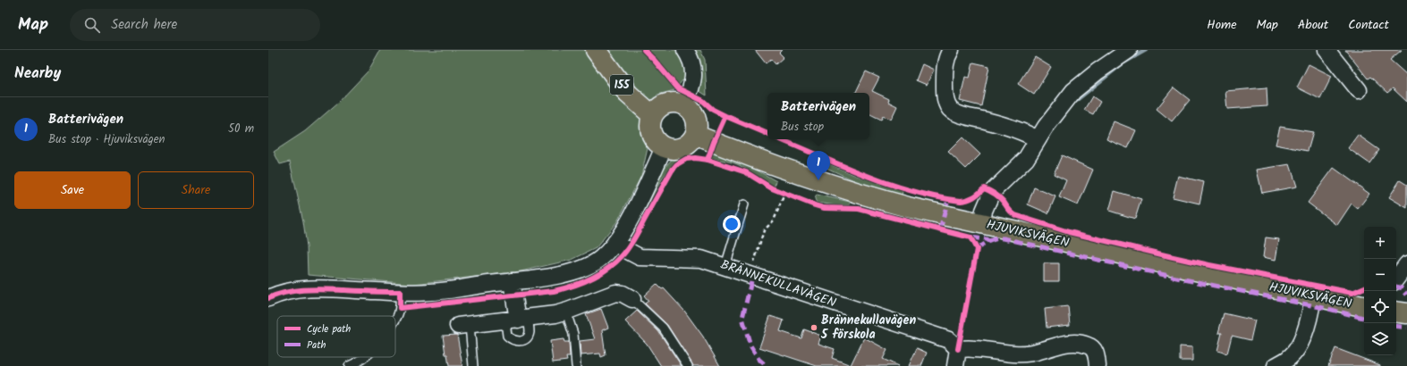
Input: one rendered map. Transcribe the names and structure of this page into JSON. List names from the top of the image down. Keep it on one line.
{"streets":{"main road":["155","HJUVIKSVÄGEN"],"street":["BRÄNNEKULLAVÄGEN"]},"crossings":[["155","HJUVIKSVÄGEN"]],"places":["Brännekullavägen 5 förskola"],"legend":["Cycle path","Path"],"page":{"header":"Map","search":"Search here","nav":["Home","Map","About","Contact"],"heading":"Nearby","popup":["Batterivägen","Bus stop"],"list":[{"mark":"1","name":"Batterivägen","note":"Bus stop · Hjuviksvägen","value":"50 m"}],"pins":"1","buttons":["Save","Share"],"map_buttons":["+","−"]}}
